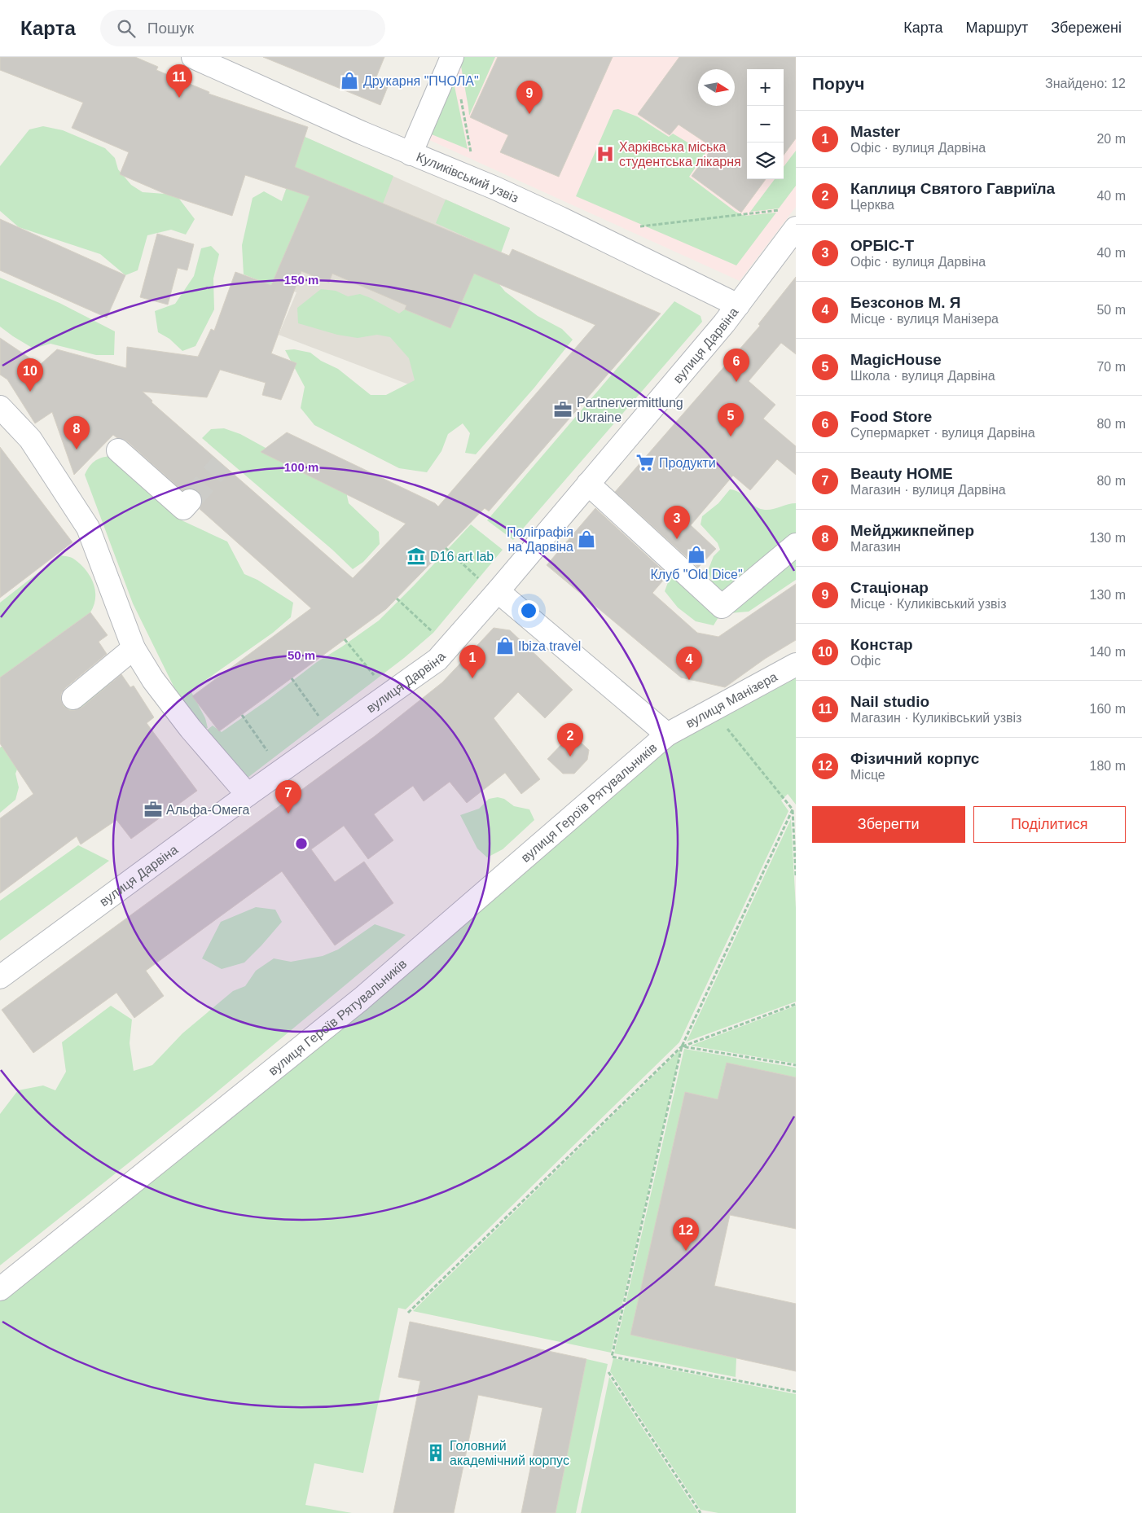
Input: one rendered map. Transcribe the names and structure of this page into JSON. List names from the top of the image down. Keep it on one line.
{"streets":{"street":["Куликівський узвіз","вулиця Дарвіна","вулиця Манізера","вулиця Героїв Рятувальників"]},"crossings":[["Куликівський узвіз","вулиця Дарвіна"],["вулиця Манізера","вулиця Героїв Рятувальників"]],"places":{"shop":["Друкарня \"ПЧОЛА\"","Поліграфія на Дарвіна","Клуб \"Old Dice\"","Ibiza travel"],"hospital":["Харківська міська студентська лікарня"],"office":["Partnervermittlung Ukraine","Альфа-Омега"],"supermarket":["Продукти"],"museum":["D16 art lab"],"building":["Головний академічний корпус"]},"north":"right","page":{"header":"Карта","search":"Пошук","nav":["Карта","Маршрут","Збережені"],"heading":["Поруч","Знайдено: 12"],"pins":["11","9","6","10","5","8","3","1","4","2","7","12"],"map_buttons":["+","−"],"list":[{"mark":"1","name":"Master","note":"Офіс · вулиця Дарвіна","value":"20 m"},{"mark":"2","name":"Каплиця Святого Гавриїла","note":"Церква","value":"40 m"},{"mark":"3","name":"ОРБІС-Т","note":"Офіс · вулиця Дарвіна","value":"40 m"},{"mark":"4","name":"Безсонов М. Я","note":"Місце · вулиця Манізера","value":"50 m"},{"mark":"5","name":"MagicHouse","note":"Школа · вулиця Дарвіна","value":"70 m"},{"mark":"6","name":"Food Store","note":"Супермаркет · вулиця Дарвіна","value":"80 m"},{"mark":"7","name":"Beauty HOME","note":"Магазин · вулиця Дарвіна","value":"80 m"},{"mark":"8","name":"Мейджикпейпер","note":"Магазин","value":"130 m"},{"mark":"9","name":"Стаціонар","note":"Місце · Куликівський узвіз","value":"130 m"},{"mark":"10","name":"Констар","note":"Офіс","value":"140 m"},{"mark":"11","name":"Nail studio","note":"Магазин · Куликівський узвіз","value":"160 m"},{"mark":"12","name":"Фізичний корпус","note":"Місце","value":"180 m"}],"buttons":["Зберегти","Поділитися"]},"rings":["150 m","100 m","50 m"]}
